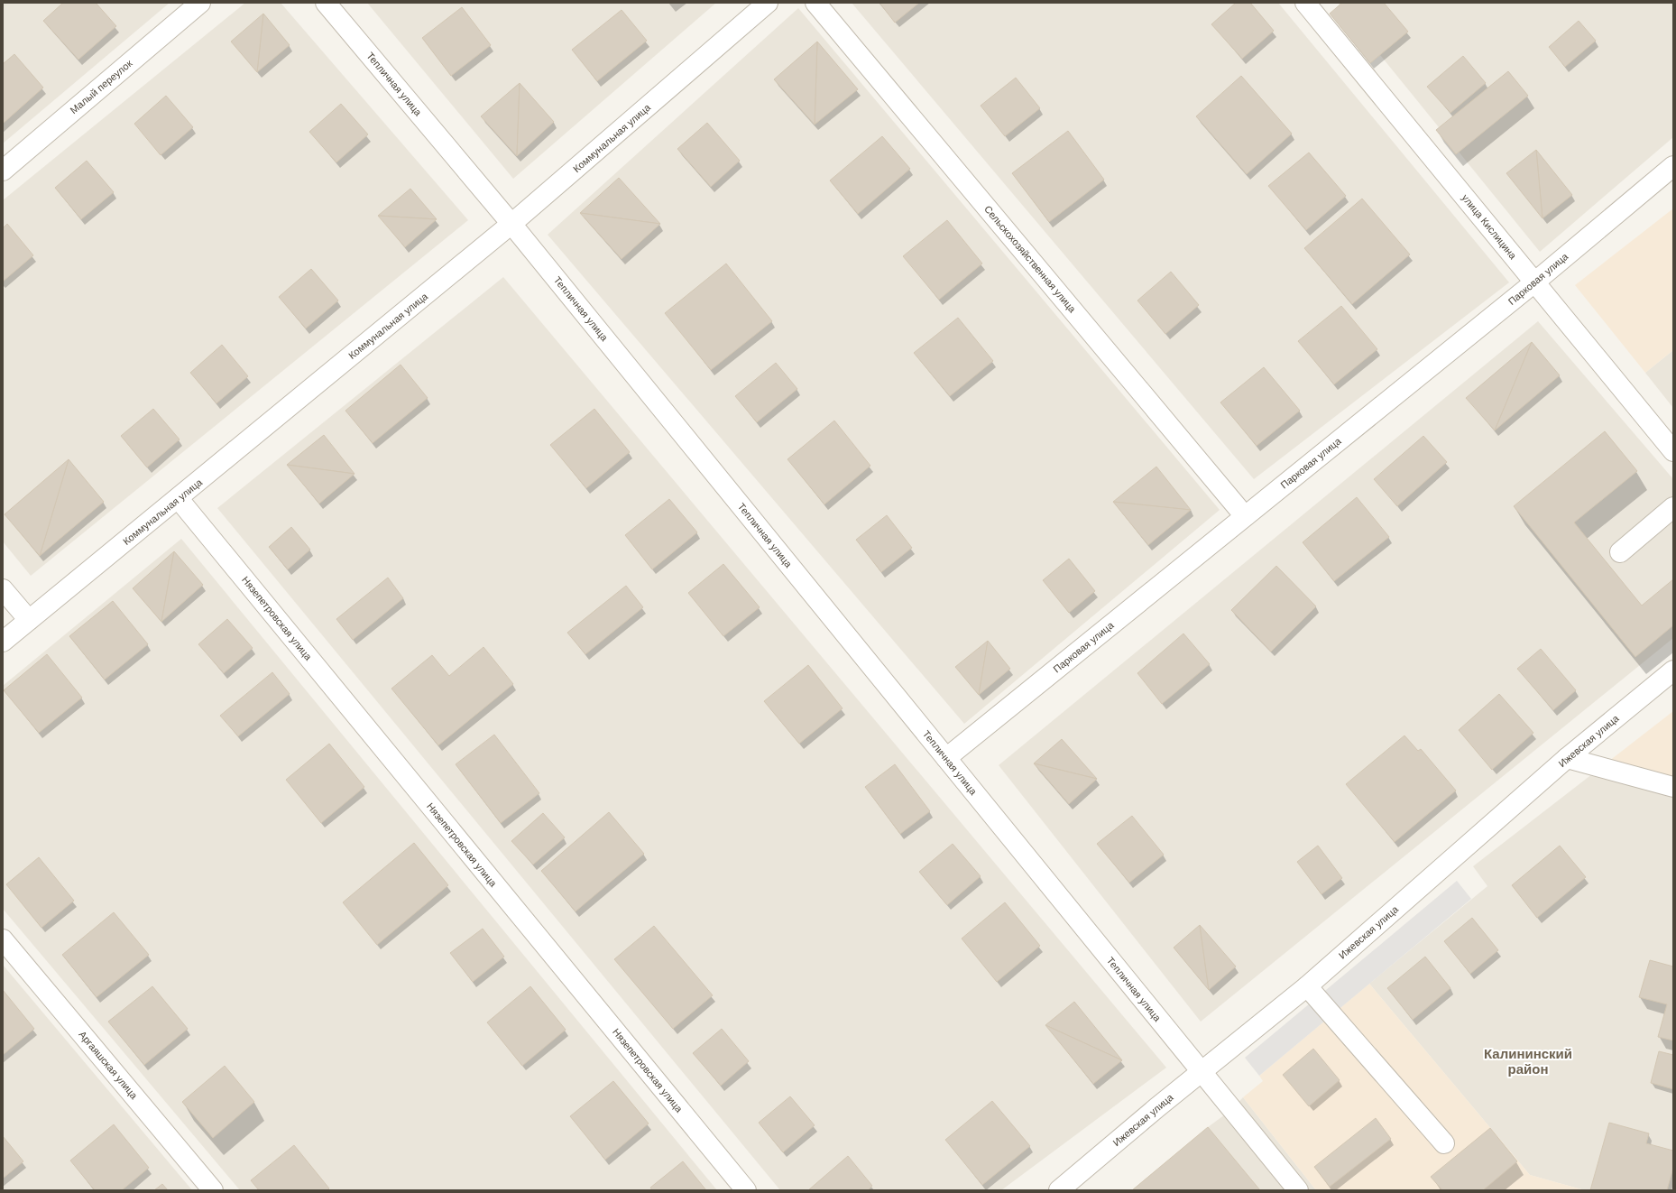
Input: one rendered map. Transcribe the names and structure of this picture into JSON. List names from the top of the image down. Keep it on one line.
{"streets":{"street":["Тепличная улица","Малый переулок","Коммунальная улица","улица Кислицина","Сельскохозяйственная улица","Парковая улица","Нязепетровская улица","Ижевская улица","Аргаяшская улица"]},"crossings":[["Тепличная улица","Коммунальная улица"],["Тепличная улица","Парковая улица"],["Тепличная улица","Ижевская улица"],["Коммунальная улица","Нязепетровская улица"],["улица Кислицина","Парковая улица"],["Сельскохозяйственная улица","Парковая улица"]],"districts":["Калининский район"]}
